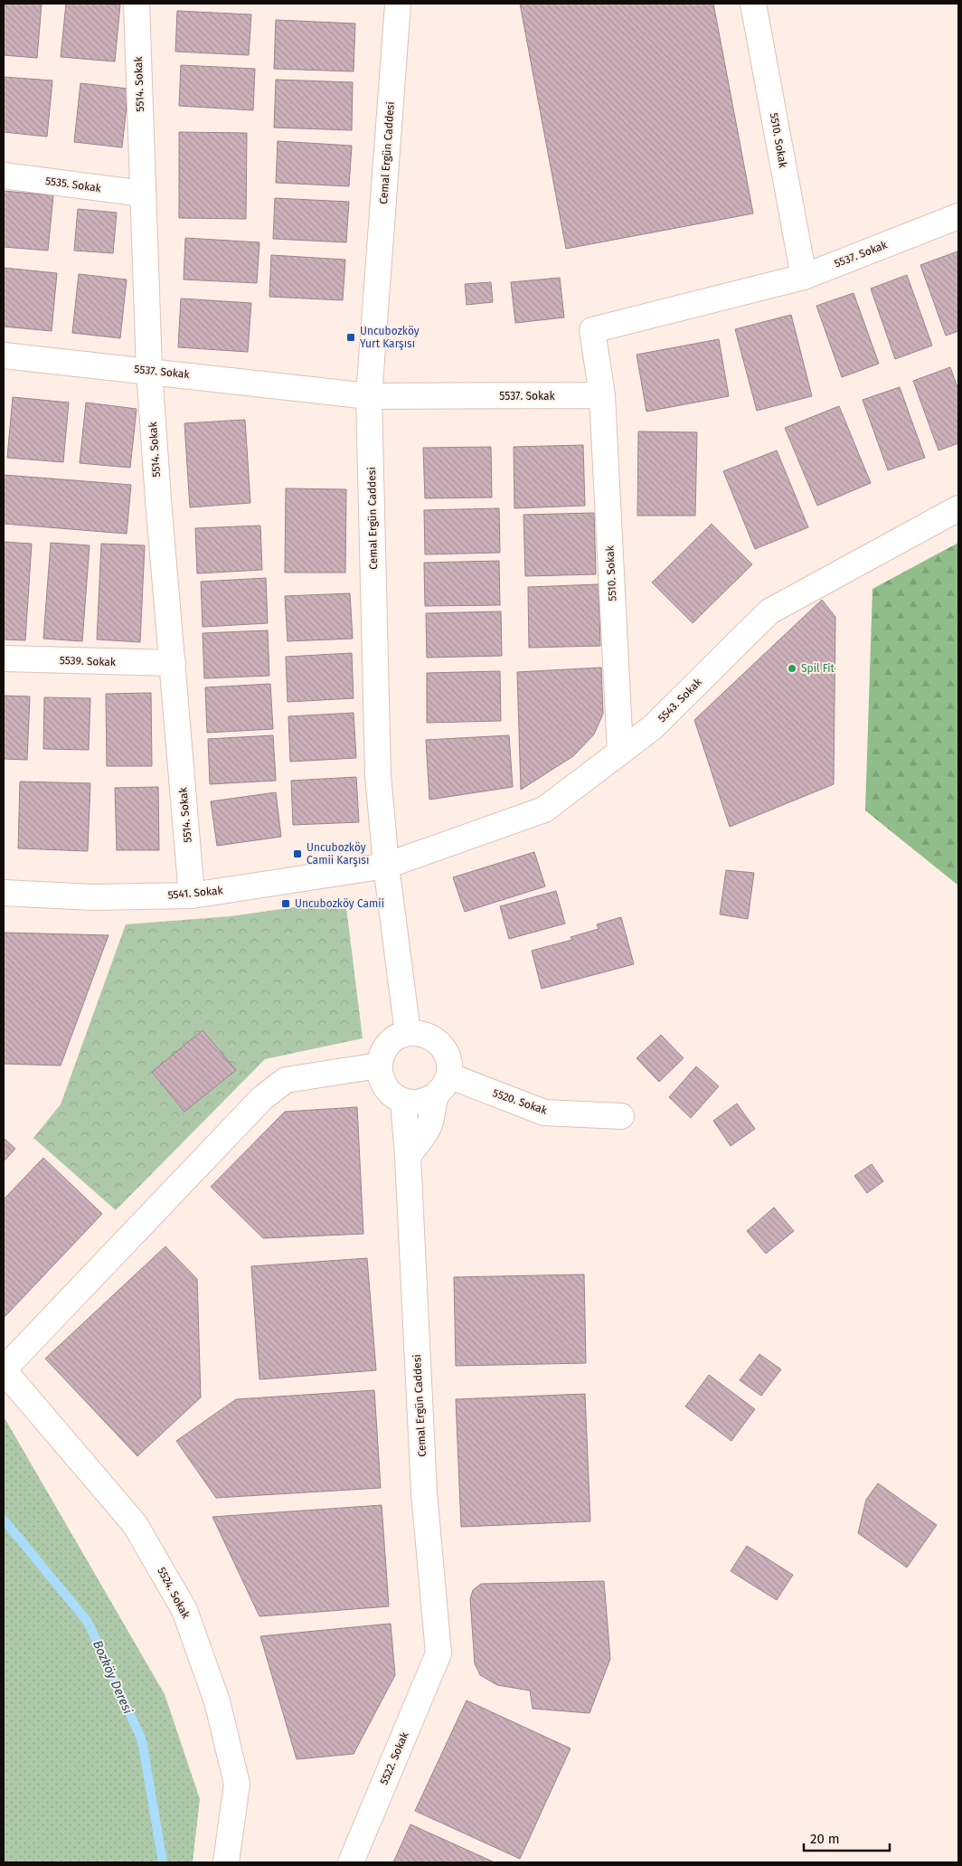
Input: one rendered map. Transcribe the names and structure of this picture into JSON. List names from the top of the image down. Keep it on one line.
{"streets":{"street":["5514. Sokak","5510. Sokak","Cemal Ergün Caddesi","5535. Sokak","5537. Sokak","5539. Sokak","5543. Sokak","5541. Sokak","5520. Sokak","5524. Sokak","5522. Sokak"]},"crossings":[["5514. Sokak","5535. Sokak"],["5514. Sokak","5537. Sokak"],["5514. Sokak","5539. Sokak"],["5514. Sokak","5541. Sokak"],["5510. Sokak","5537. Sokak"],["5510. Sokak","5543. Sokak"],["Cemal Ergün Caddesi","5537. Sokak"],["Cemal Ergün Caddesi","5543. Sokak"],["Cemal Ergün Caddesi","5541. Sokak"],["Cemal Ergün Caddesi","5520. Sokak"],["Cemal Ergün Caddesi","5522. Sokak"],["5543. Sokak","5541. Sokak"]],"water":["Bozköy Deresi"],"places":{"transit":["Uncubozköy Yurt Karşısı","Uncubozköy Camii Karşısı","Uncubozköy Camii"],"other":["Spil Fit"]},"scale_bar":"20 m"}
